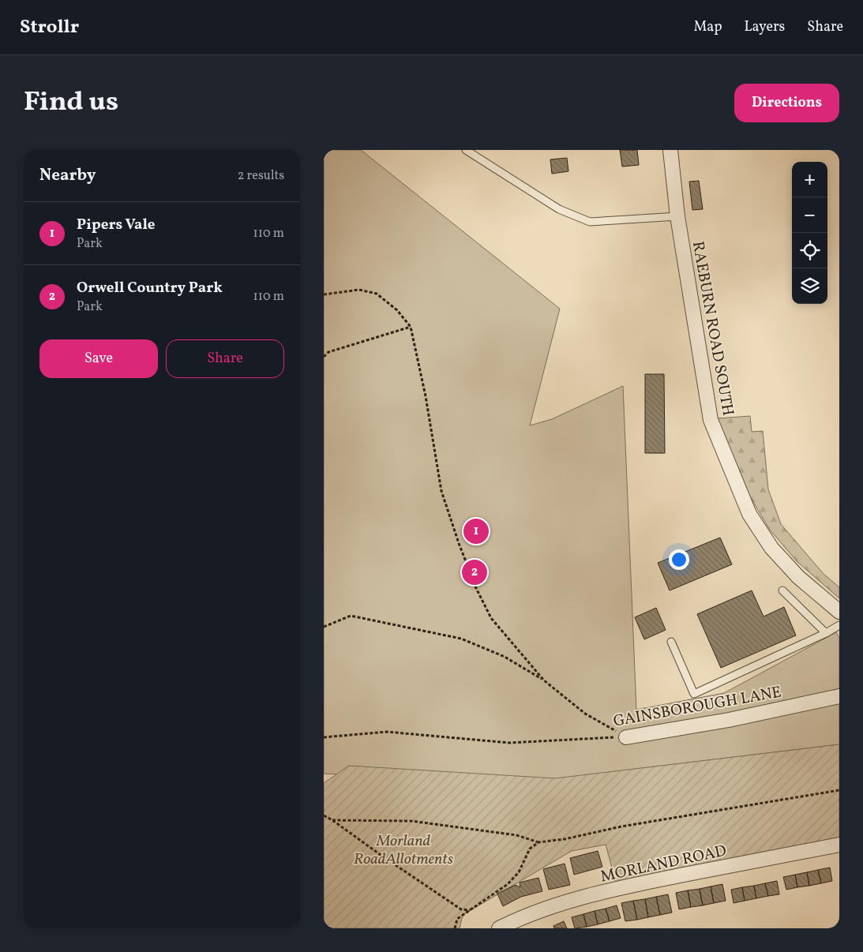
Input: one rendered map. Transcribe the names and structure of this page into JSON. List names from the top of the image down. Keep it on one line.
{"streets":{"street":["RAEBURN ROAD SOUTH","GAINSBOROUGH LANE","MORLAND ROAD"]},"parks":["Morland RoadAllotments"],"page":{"header":"Strollr","nav":["Map","Layers","Share"],"title":"Find us","buttons":["Directions",["Save","Share"]],"heading":["Nearby","2 results"],"map_buttons":["+","−"],"list":[{"mark":"1","name":"Pipers Vale","note":"Park","value":"110 m"},{"mark":"2","name":"Orwell Country Park","note":"Park","value":"110 m"}],"pins":["1","2"]}}
